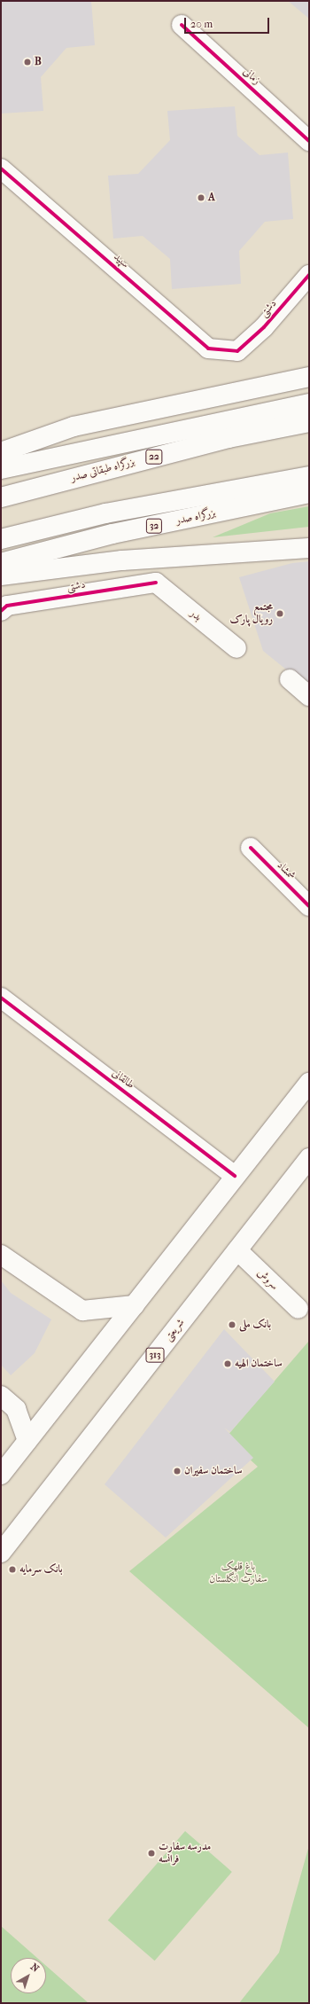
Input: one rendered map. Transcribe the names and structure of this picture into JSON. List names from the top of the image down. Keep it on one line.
{"streets":{"main road":["زمانی","سپید","دشتی","22","بزرگراه طبقاتی صدر","بزرگراه صدر","32","بدر","شمشاد","طالقانی","سروش","شریعتی","313"]},"crossings":[["سپید","دشتی"],["دشتی","بدر"],["سروش","شریعتی"]],"parks":["باغ قلهک سفارت انگلستان"],"places":["B","A","مجتمع رویال پارک","بانک ملی","ساختمان الهیه","ساختمان سفیران","بانک سرمایه","مدرسه سفارت فرانسه"],"scale_bar":"20 m","north":"top right"}
